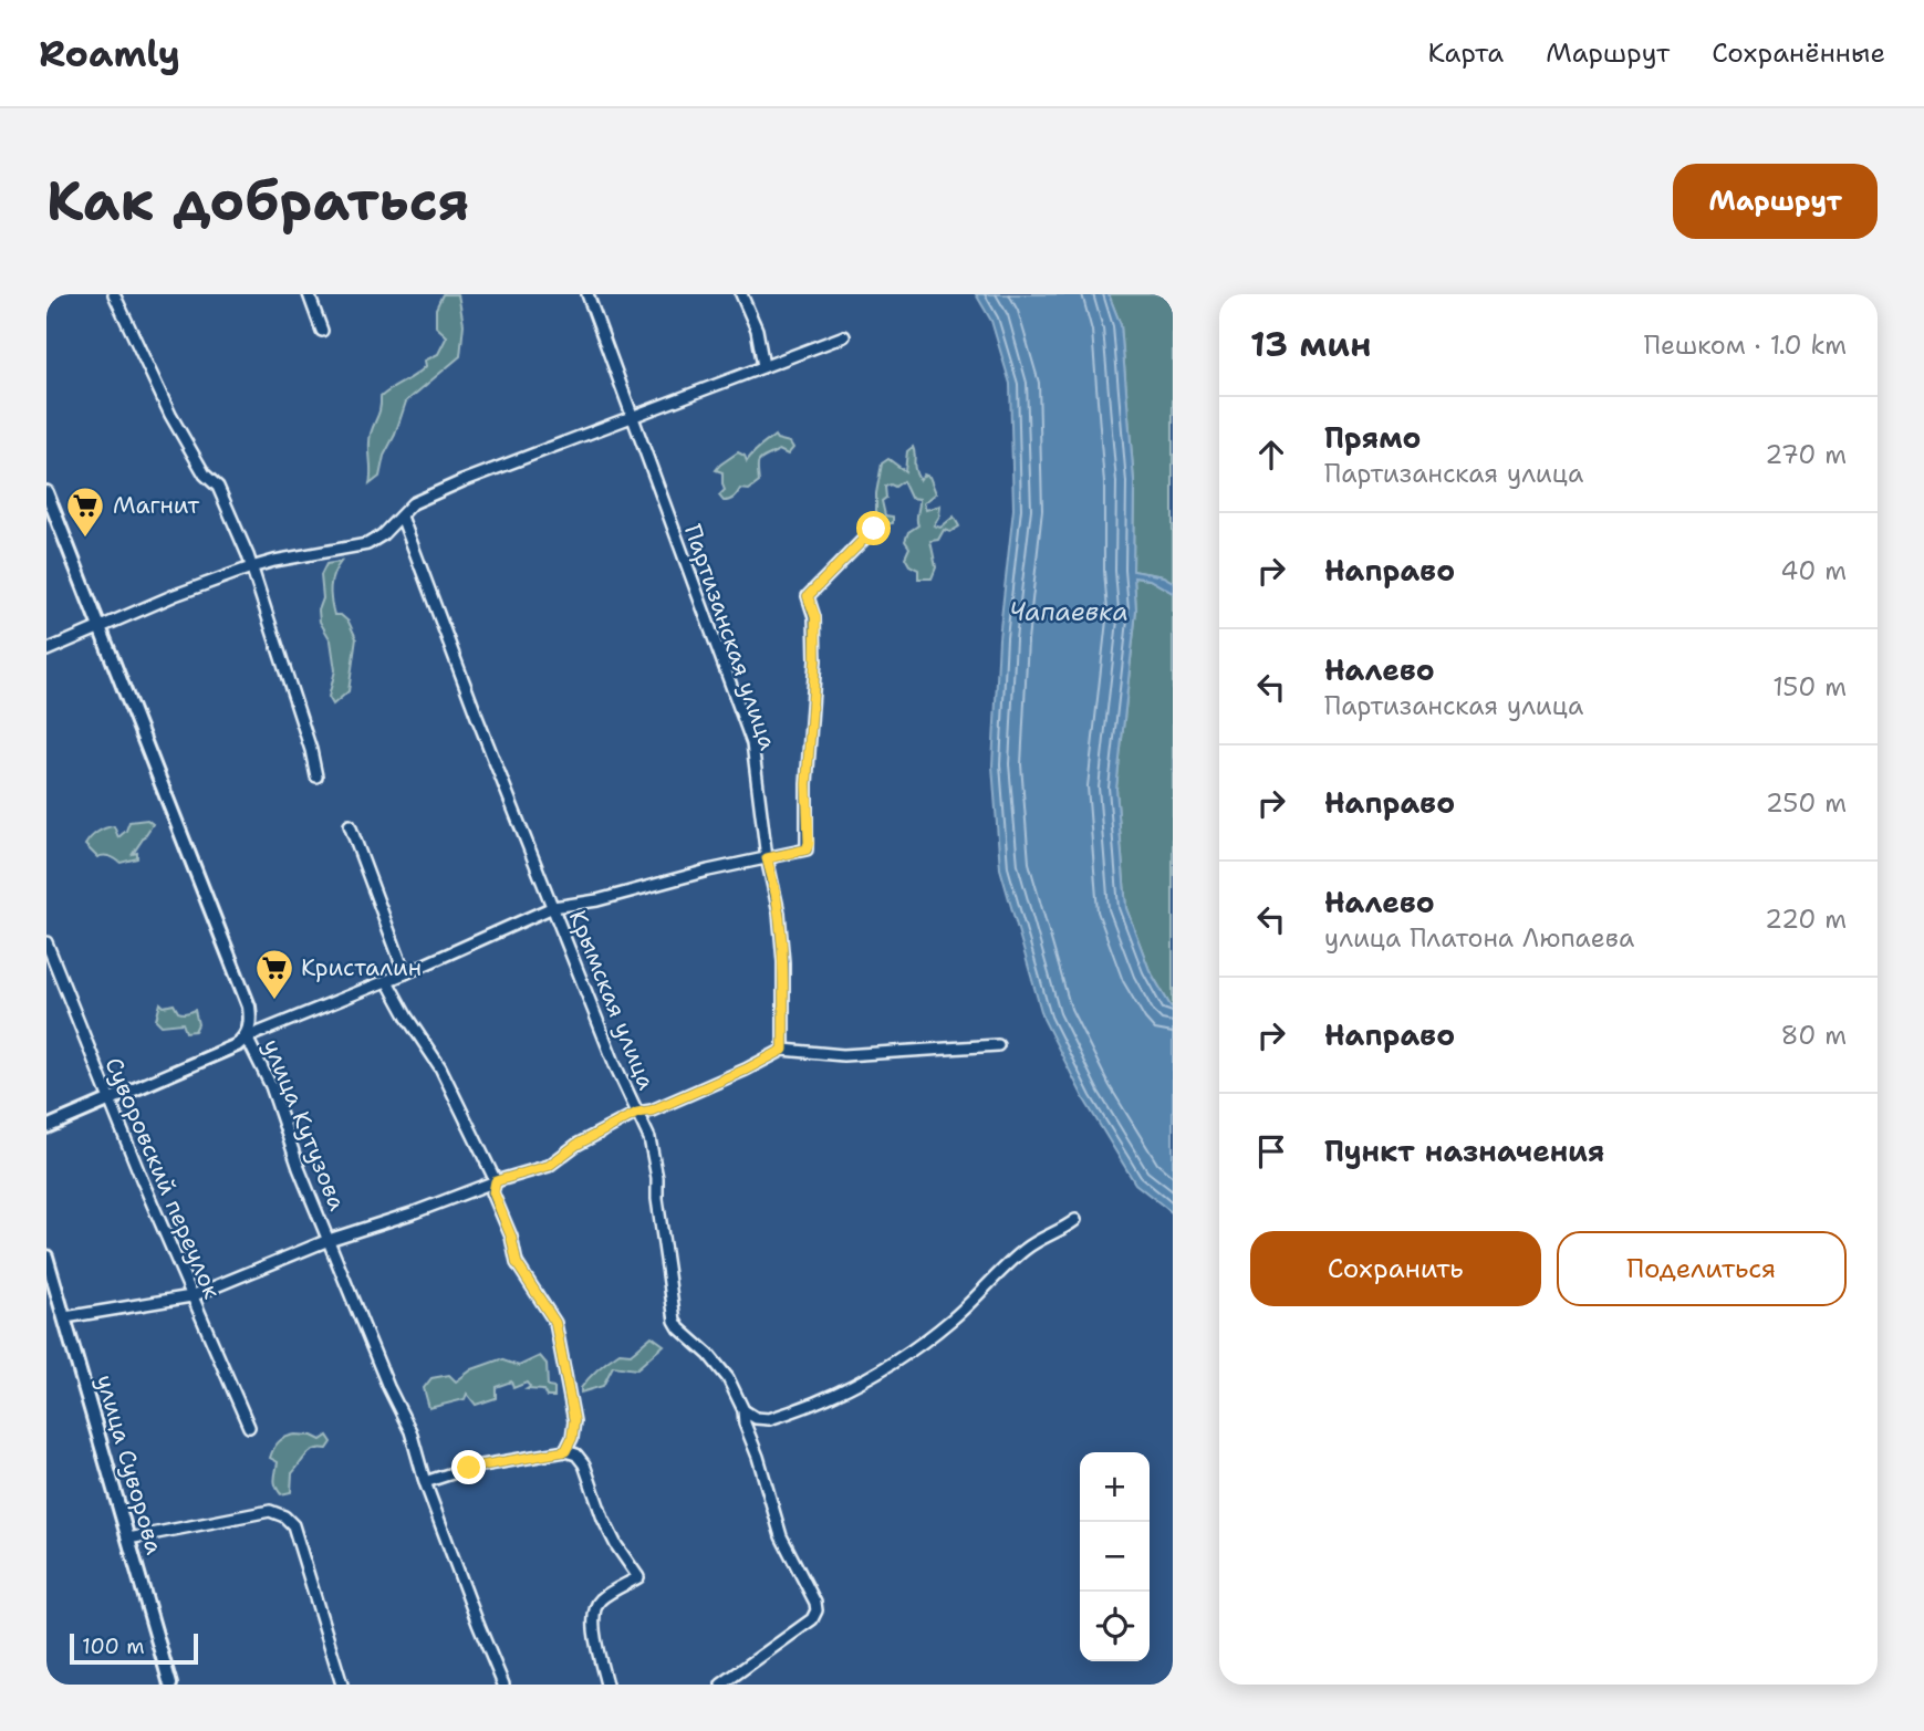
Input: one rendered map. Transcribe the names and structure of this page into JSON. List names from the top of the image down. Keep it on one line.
{"streets":{"street":["Партизанская улица","Крымская улица","улица Кутузова","Суворовский переулок","улица Суворова"]},"water":["Чапаевка"],"places":{"supermarket":["Магнит","Кристалин"]},"scale_bar":"100 m","page":{"header":"Roamly","nav":["Карта","Маршрут","Сохранённые"],"buttons":["Маршрут",["Сохранить","Поделиться"]],"title":"Как добраться","heading":["13 мин","Пешком · 1.0 km"],"list":[["Прямо","Партизанская улица","270 m"],["Направо","40 m"],["Налево","Партизанская улица","150 m"],["Направо","250 m"],["Налево","улица Платона Люпаева","220 m"],["Направо","80 m"],"Пункт назначения"],"map_buttons":["+","−"],"scale":"100 m"}}
